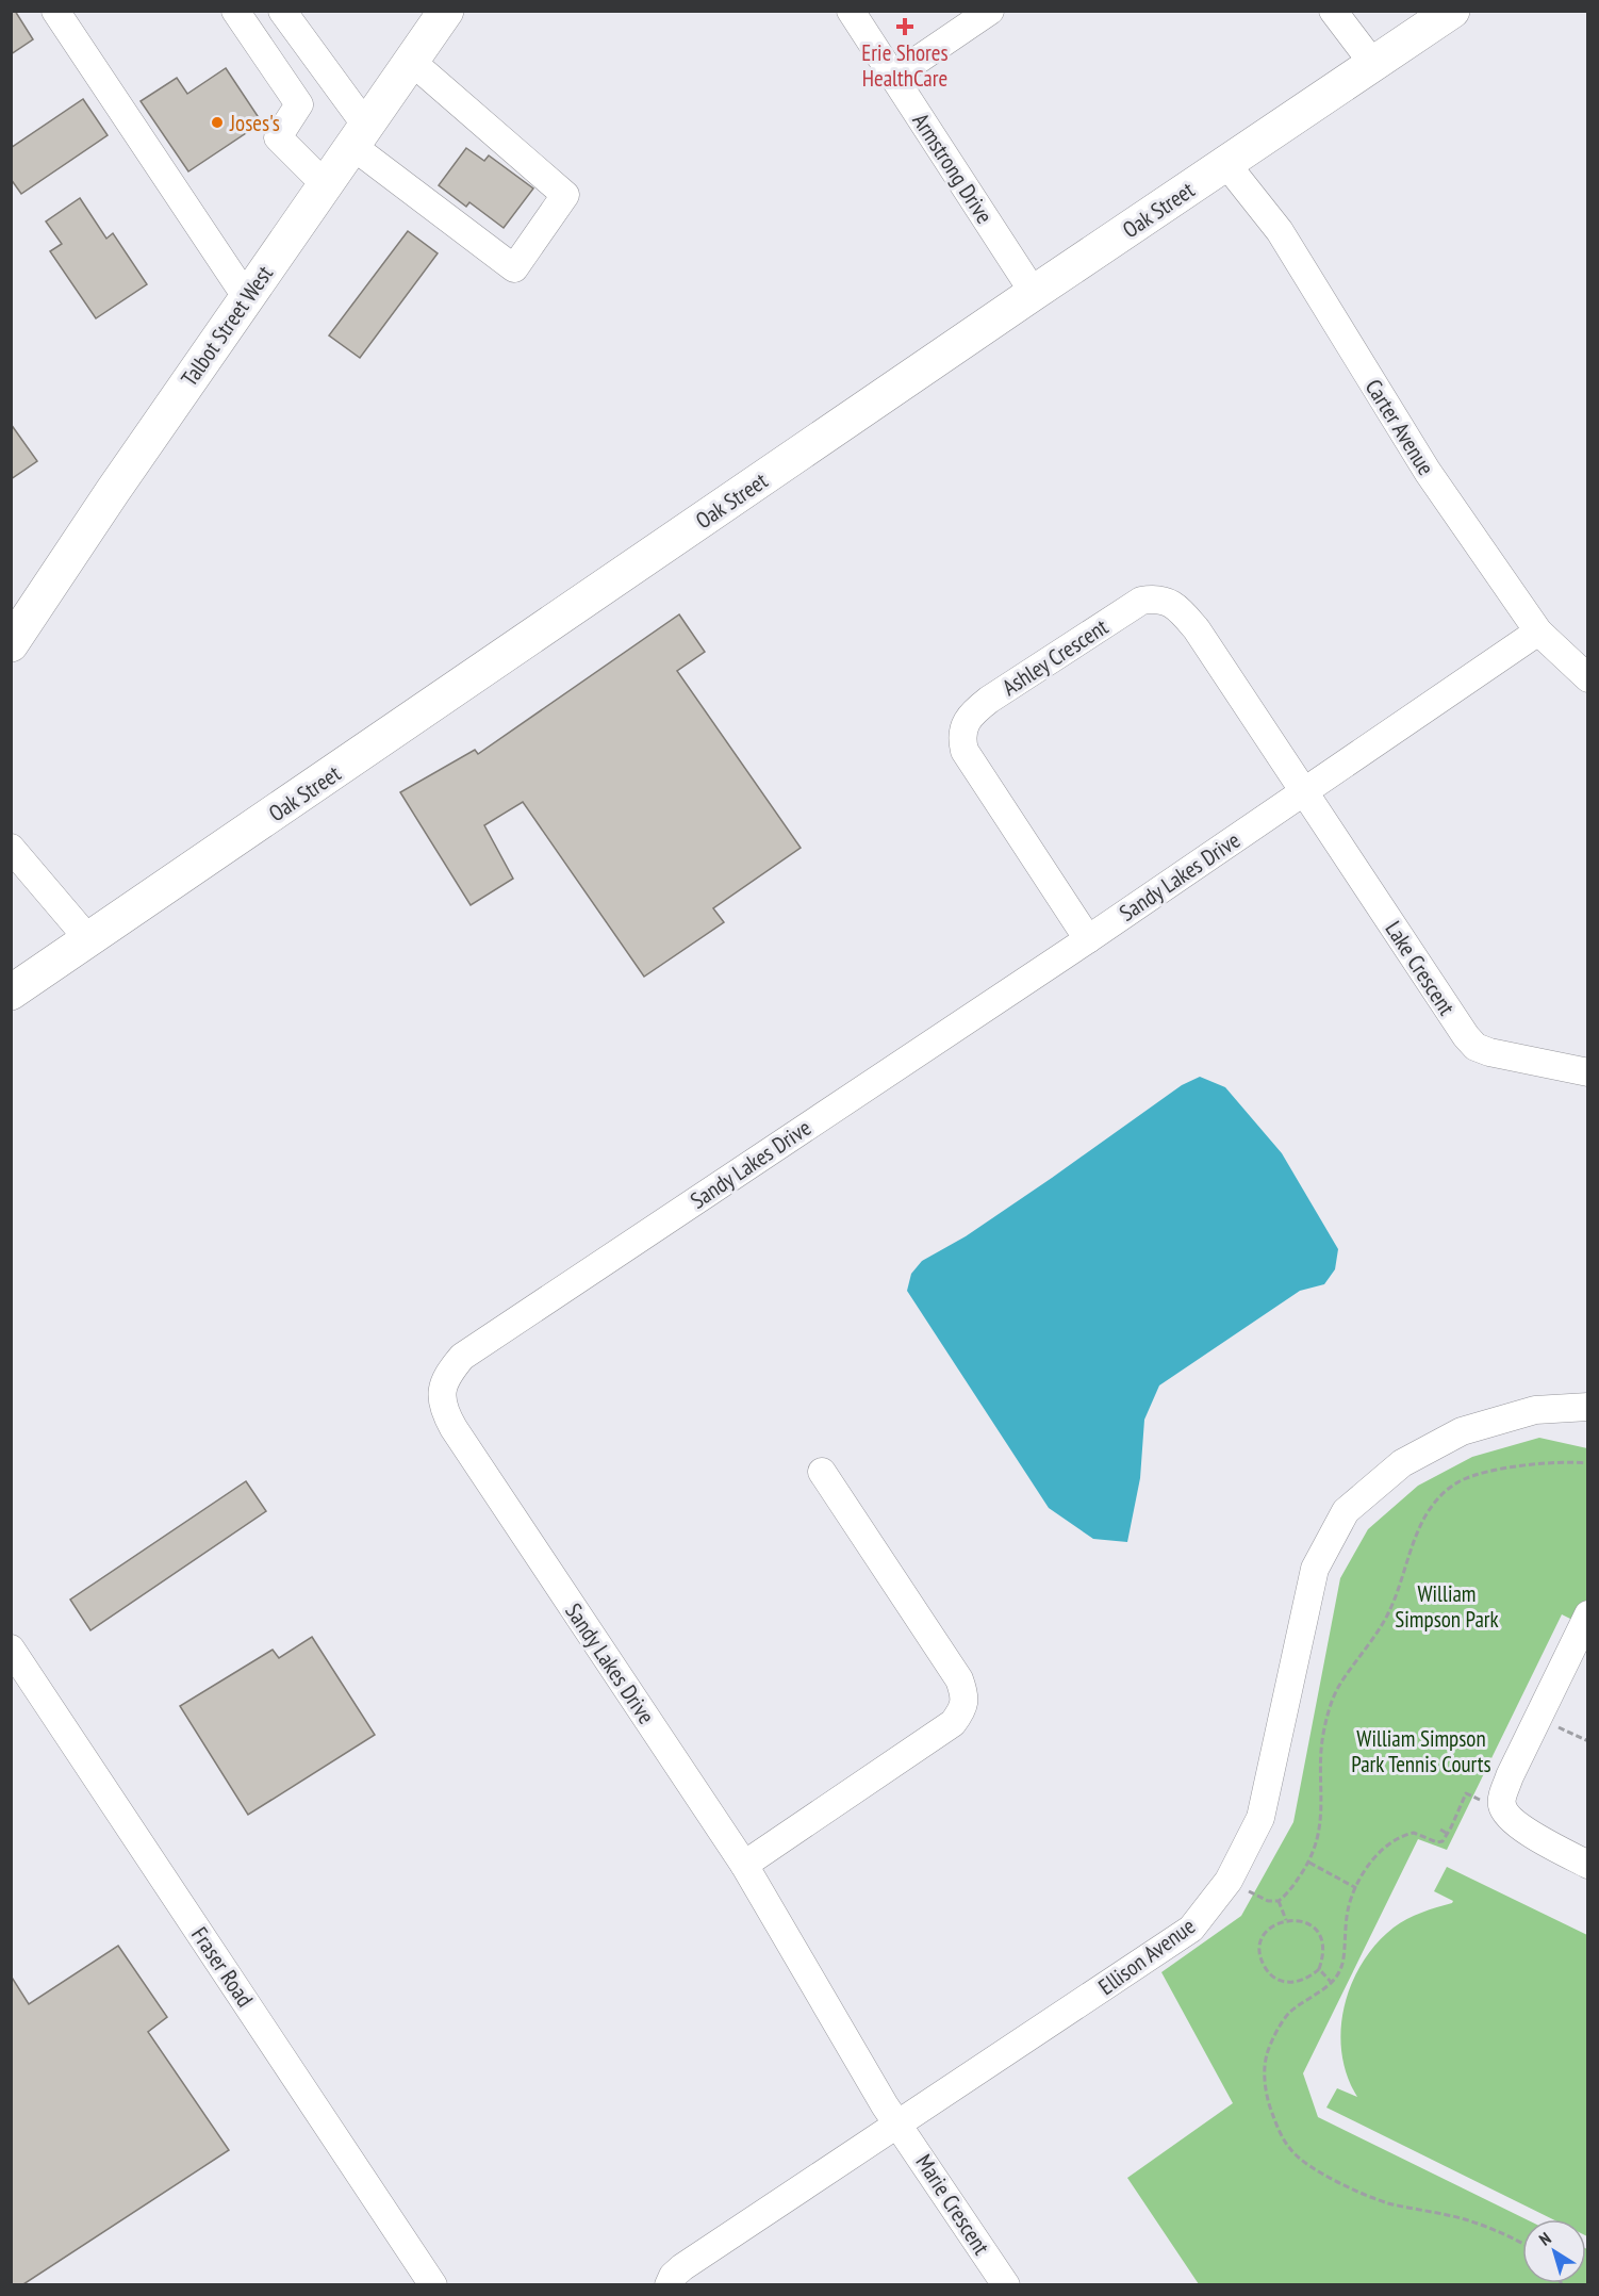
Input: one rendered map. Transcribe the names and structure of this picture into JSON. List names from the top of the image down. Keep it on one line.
{"streets":{"main road":["Oak Street","Talbot Street West"],"street":["Armstrong Drive","Carter Avenue","Ashley Crescent","Sandy Lakes Drive","Lake Crescent","Ellison Avenue","Fraser Road","Marie Crescent"]},"crossings":[["Armstrong Drive","Oak Street"],["Oak Street","Carter Avenue"],["Carter Avenue","Sandy Lakes Drive"],["Ashley Crescent","Sandy Lakes Drive"],["Ashley Crescent","Lake Crescent"],["Sandy Lakes Drive","Lake Crescent"],["Sandy Lakes Drive","Ellison Avenue"],["Sandy Lakes Drive","Marie Crescent"],["Ellison Avenue","Marie Crescent"]],"parks":["William Simpson Park","William Simpson Park Tennis Courts"],"places":{"health":["Erie Shores HealthCare"],"other":["Joses's"]},"north":"top left"}
